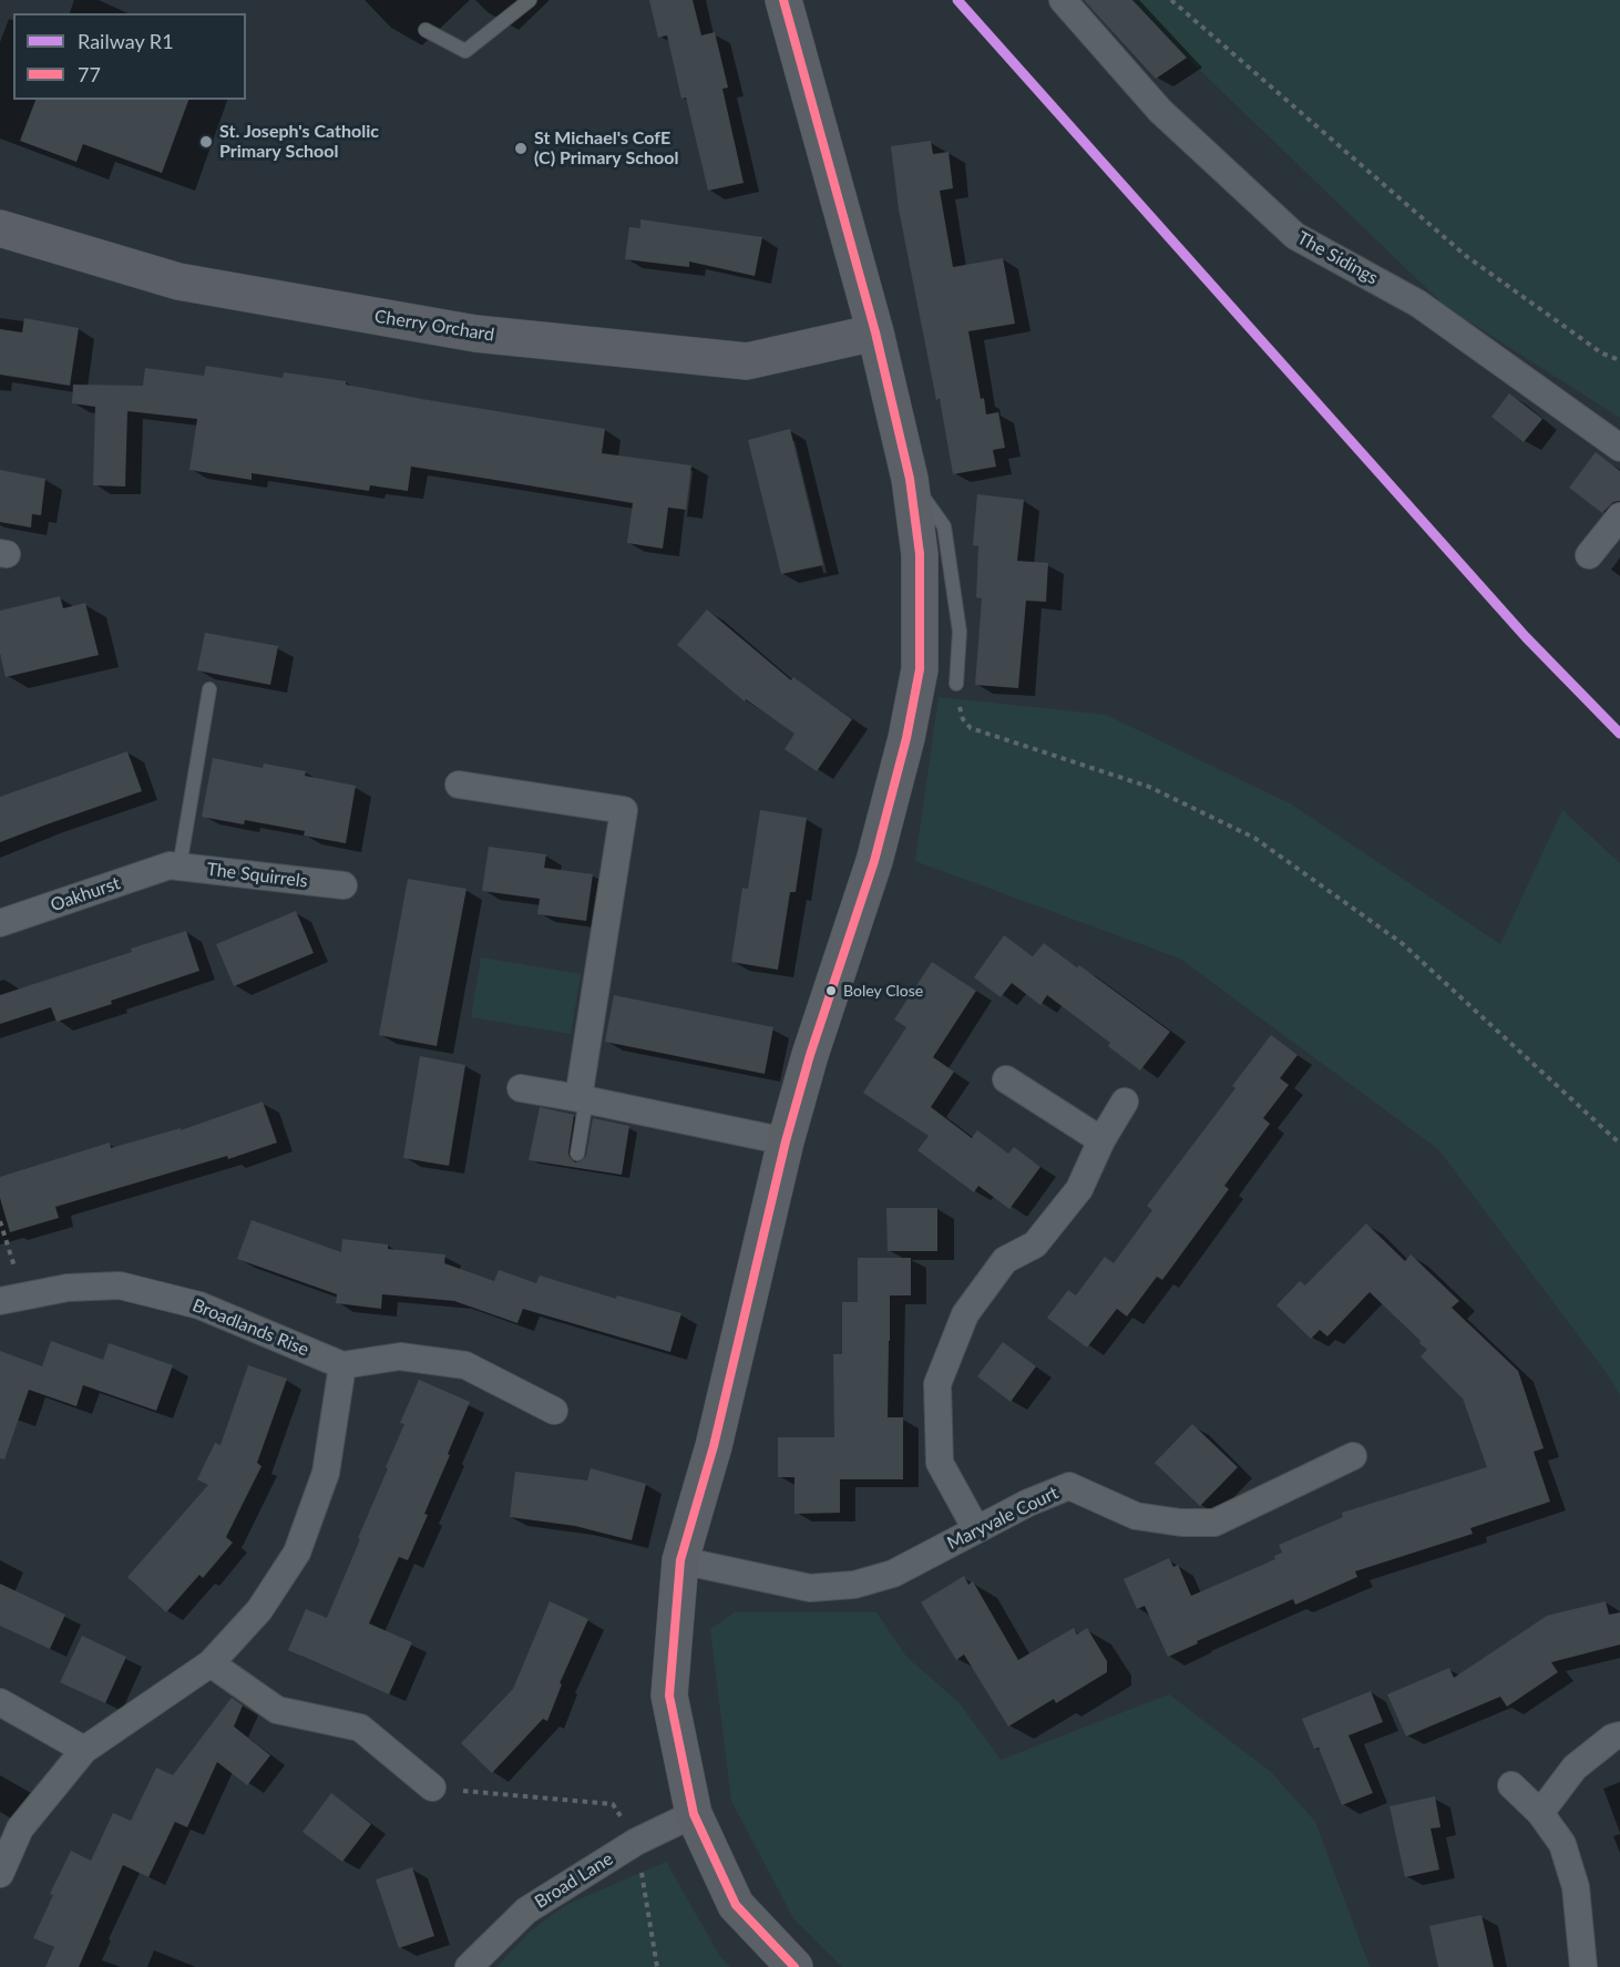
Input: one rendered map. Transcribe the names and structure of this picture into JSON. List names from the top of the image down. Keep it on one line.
{"streets":{"street":["The Sidings","Cherry Orchard","The Squirrels","Oakhurst","Broadlands Rise","Maryvale Court","Broad Lane"]},"crossings":[["The Squirrels","Oakhurst"]],"places":["St. Joseph's Catholic Primary School","St Michael's CofE (C) Primary School","Boley Close"],"lines":["rail line R1","transit line 77"],"legend":["Railway R1","77"]}
